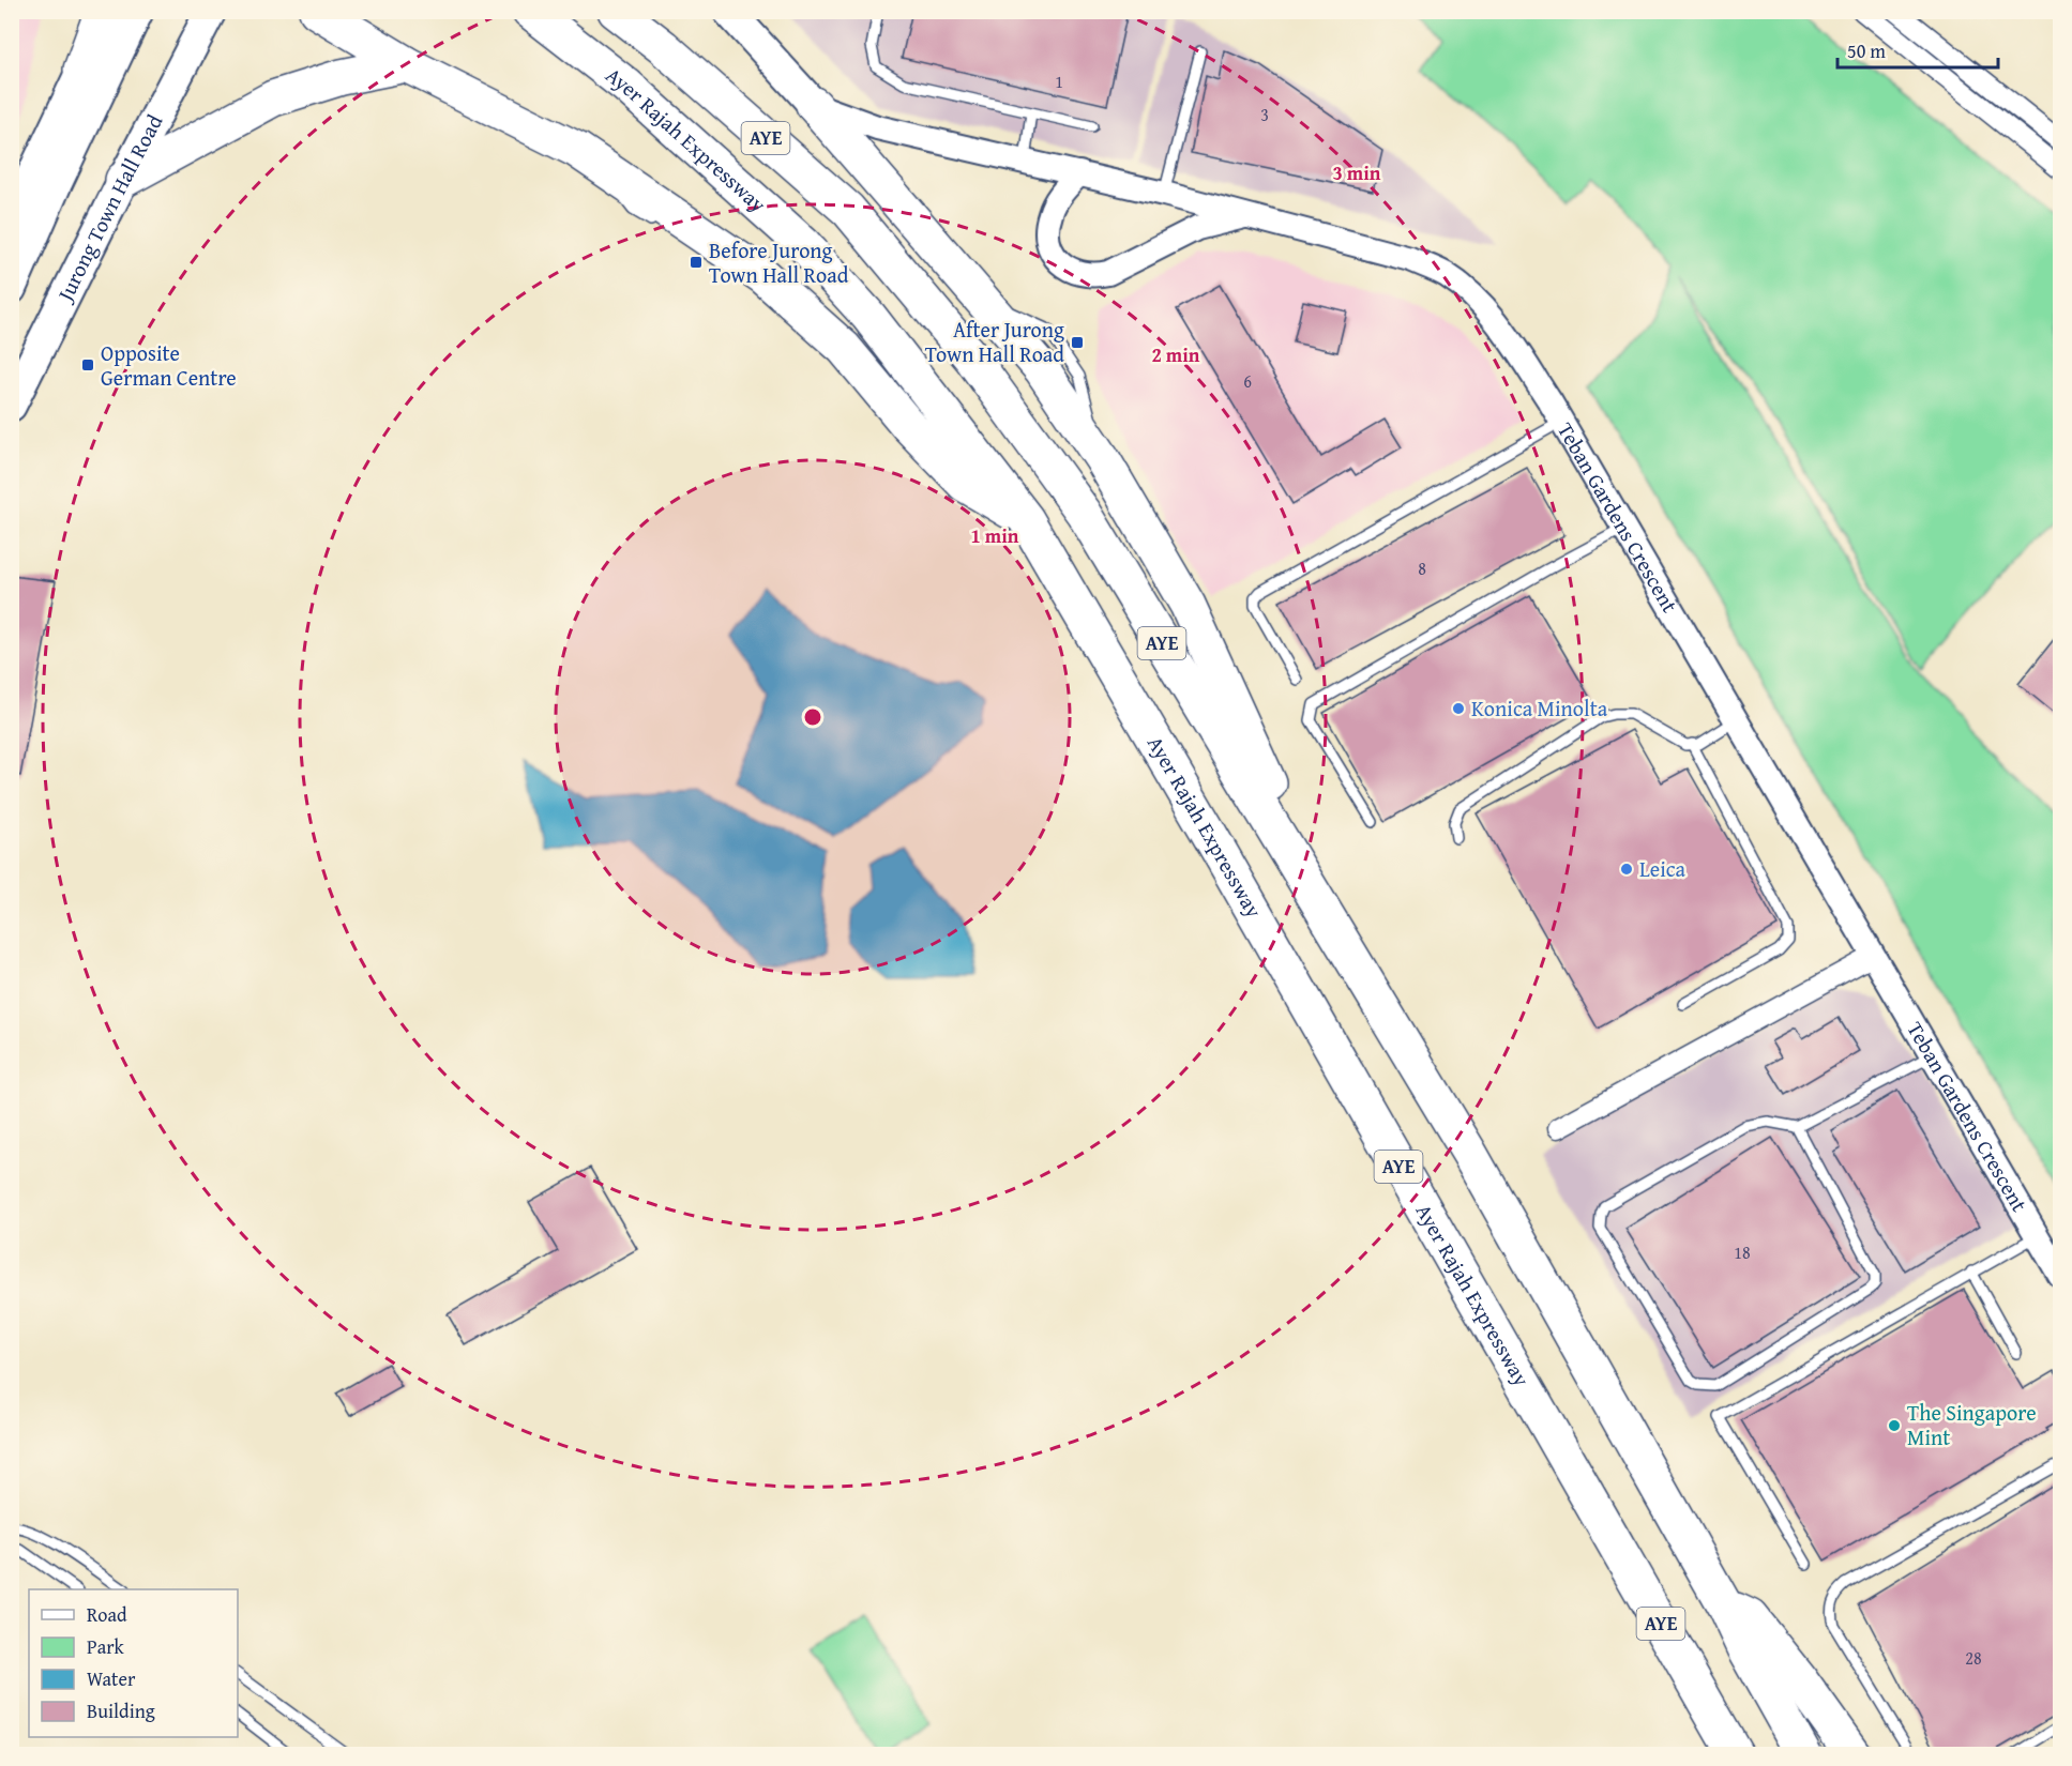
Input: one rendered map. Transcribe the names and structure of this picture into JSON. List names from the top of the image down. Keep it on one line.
{"streets":{"highway":["AYE","Ayer Rajah Expressway"],"main road":["Jurong Town Hall Road"],"street":["Teban Gardens Crescent"]},"places":{"transit":["Before Jurong Town Hall Road","After Jurong Town Hall Road","Opposite German Centre"],"other":["Konica Minolta","Leica","The Singapore Mint"]},"house_numbers":["1","3","6","8","18","28"],"legend":["Road","Park","Water","Building"],"scale_bar":"50 m","rings":["3 min","2 min","1 min"]}
